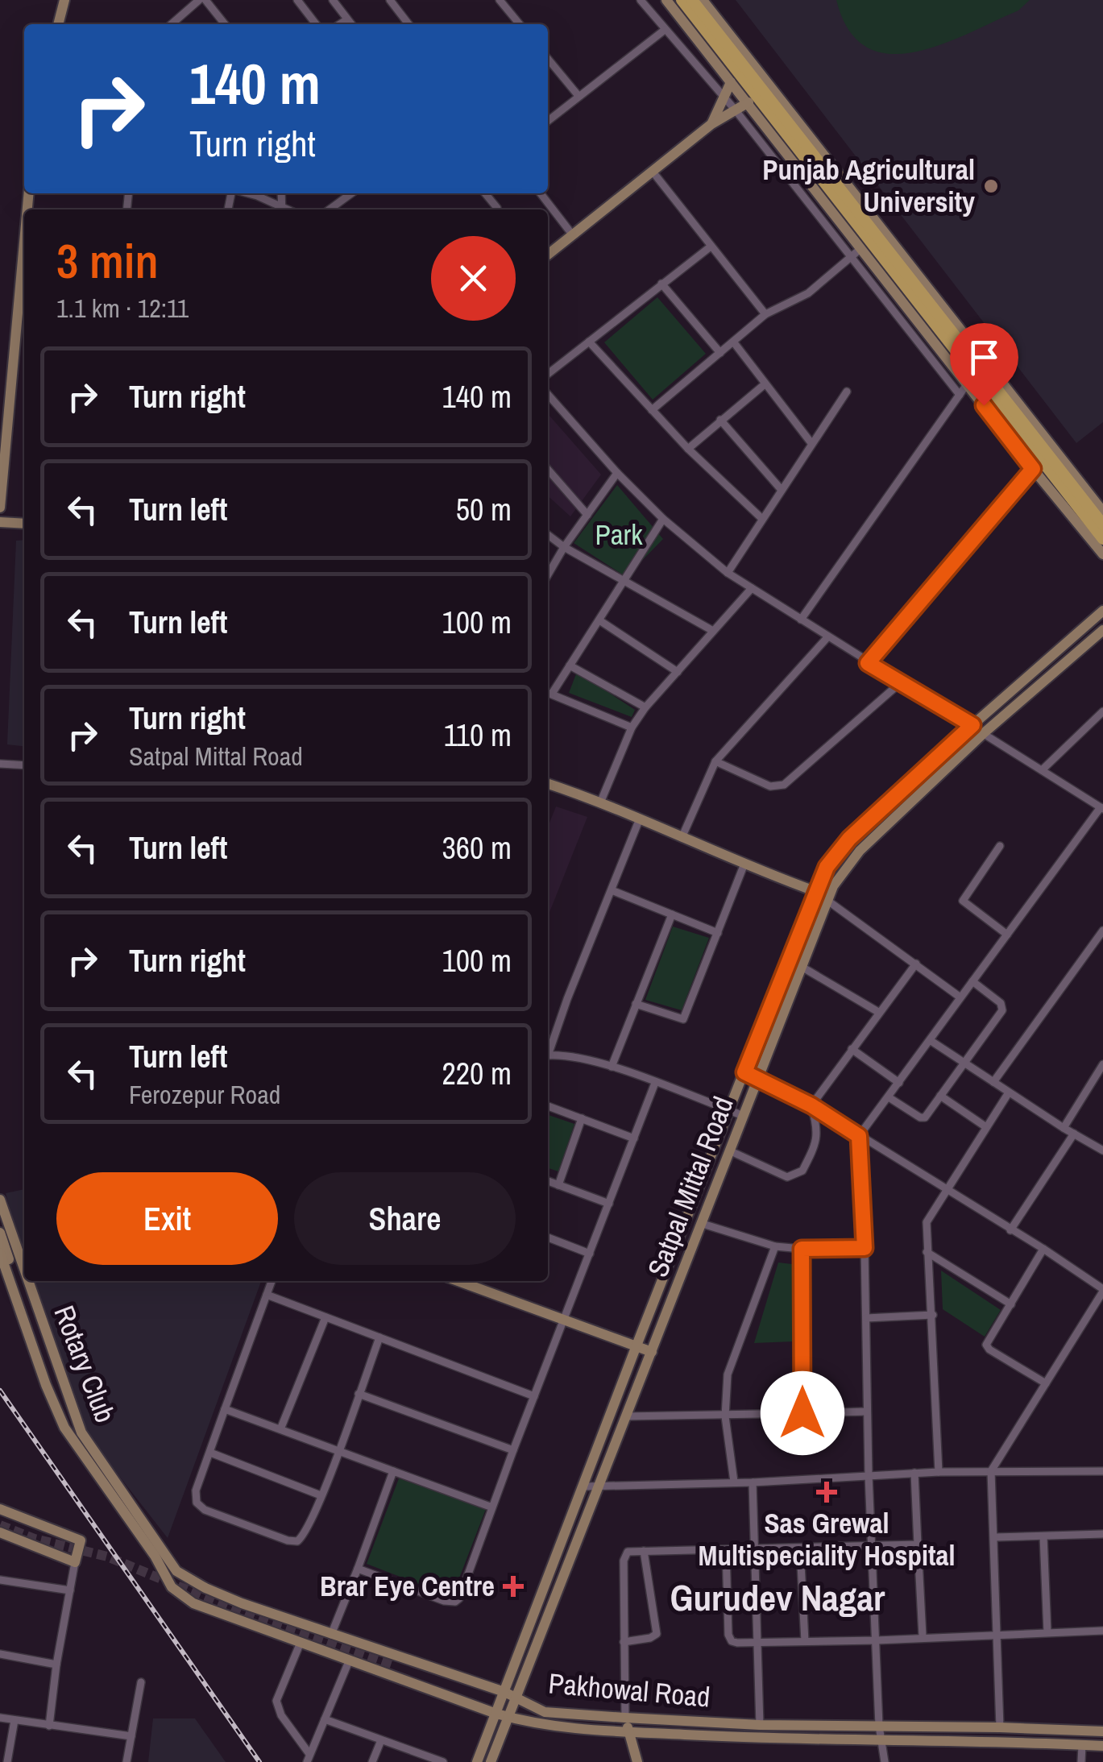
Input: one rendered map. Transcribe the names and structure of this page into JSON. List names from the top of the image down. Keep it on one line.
{"streets":{"street":["Satpal Mittal Road","Rotary Club","Pakhowal Road"]},"crossings":[["Satpal Mittal Road","Pakhowal Road"],["Rotary Club","Pakhowal Road"]],"districts":["Gurudev Nagar"],"parks":["Park"],"places":{"other":["Punjab Agricultural University"],"health":["Sas Grewal Multispeciality Hospital","Brar Eye Centre"]},"page":{"turn":["140 m","Turn right"],"heading":["3 min","1.1 km · 12:11"],"list":[{"name":"Turn right","value":"140 m"},{"name":"Turn left","value":"50 m"},{"name":"Turn left","value":"100 m"},{"name":"Turn right","note":"Satpal Mittal Road","value":"110 m"},{"name":"Turn left","value":"360 m"},{"name":"Turn right","value":"100 m"},{"name":"Turn left","note":"Ferozepur Road","value":"220 m"}],"buttons":["Exit","Share"]}}
